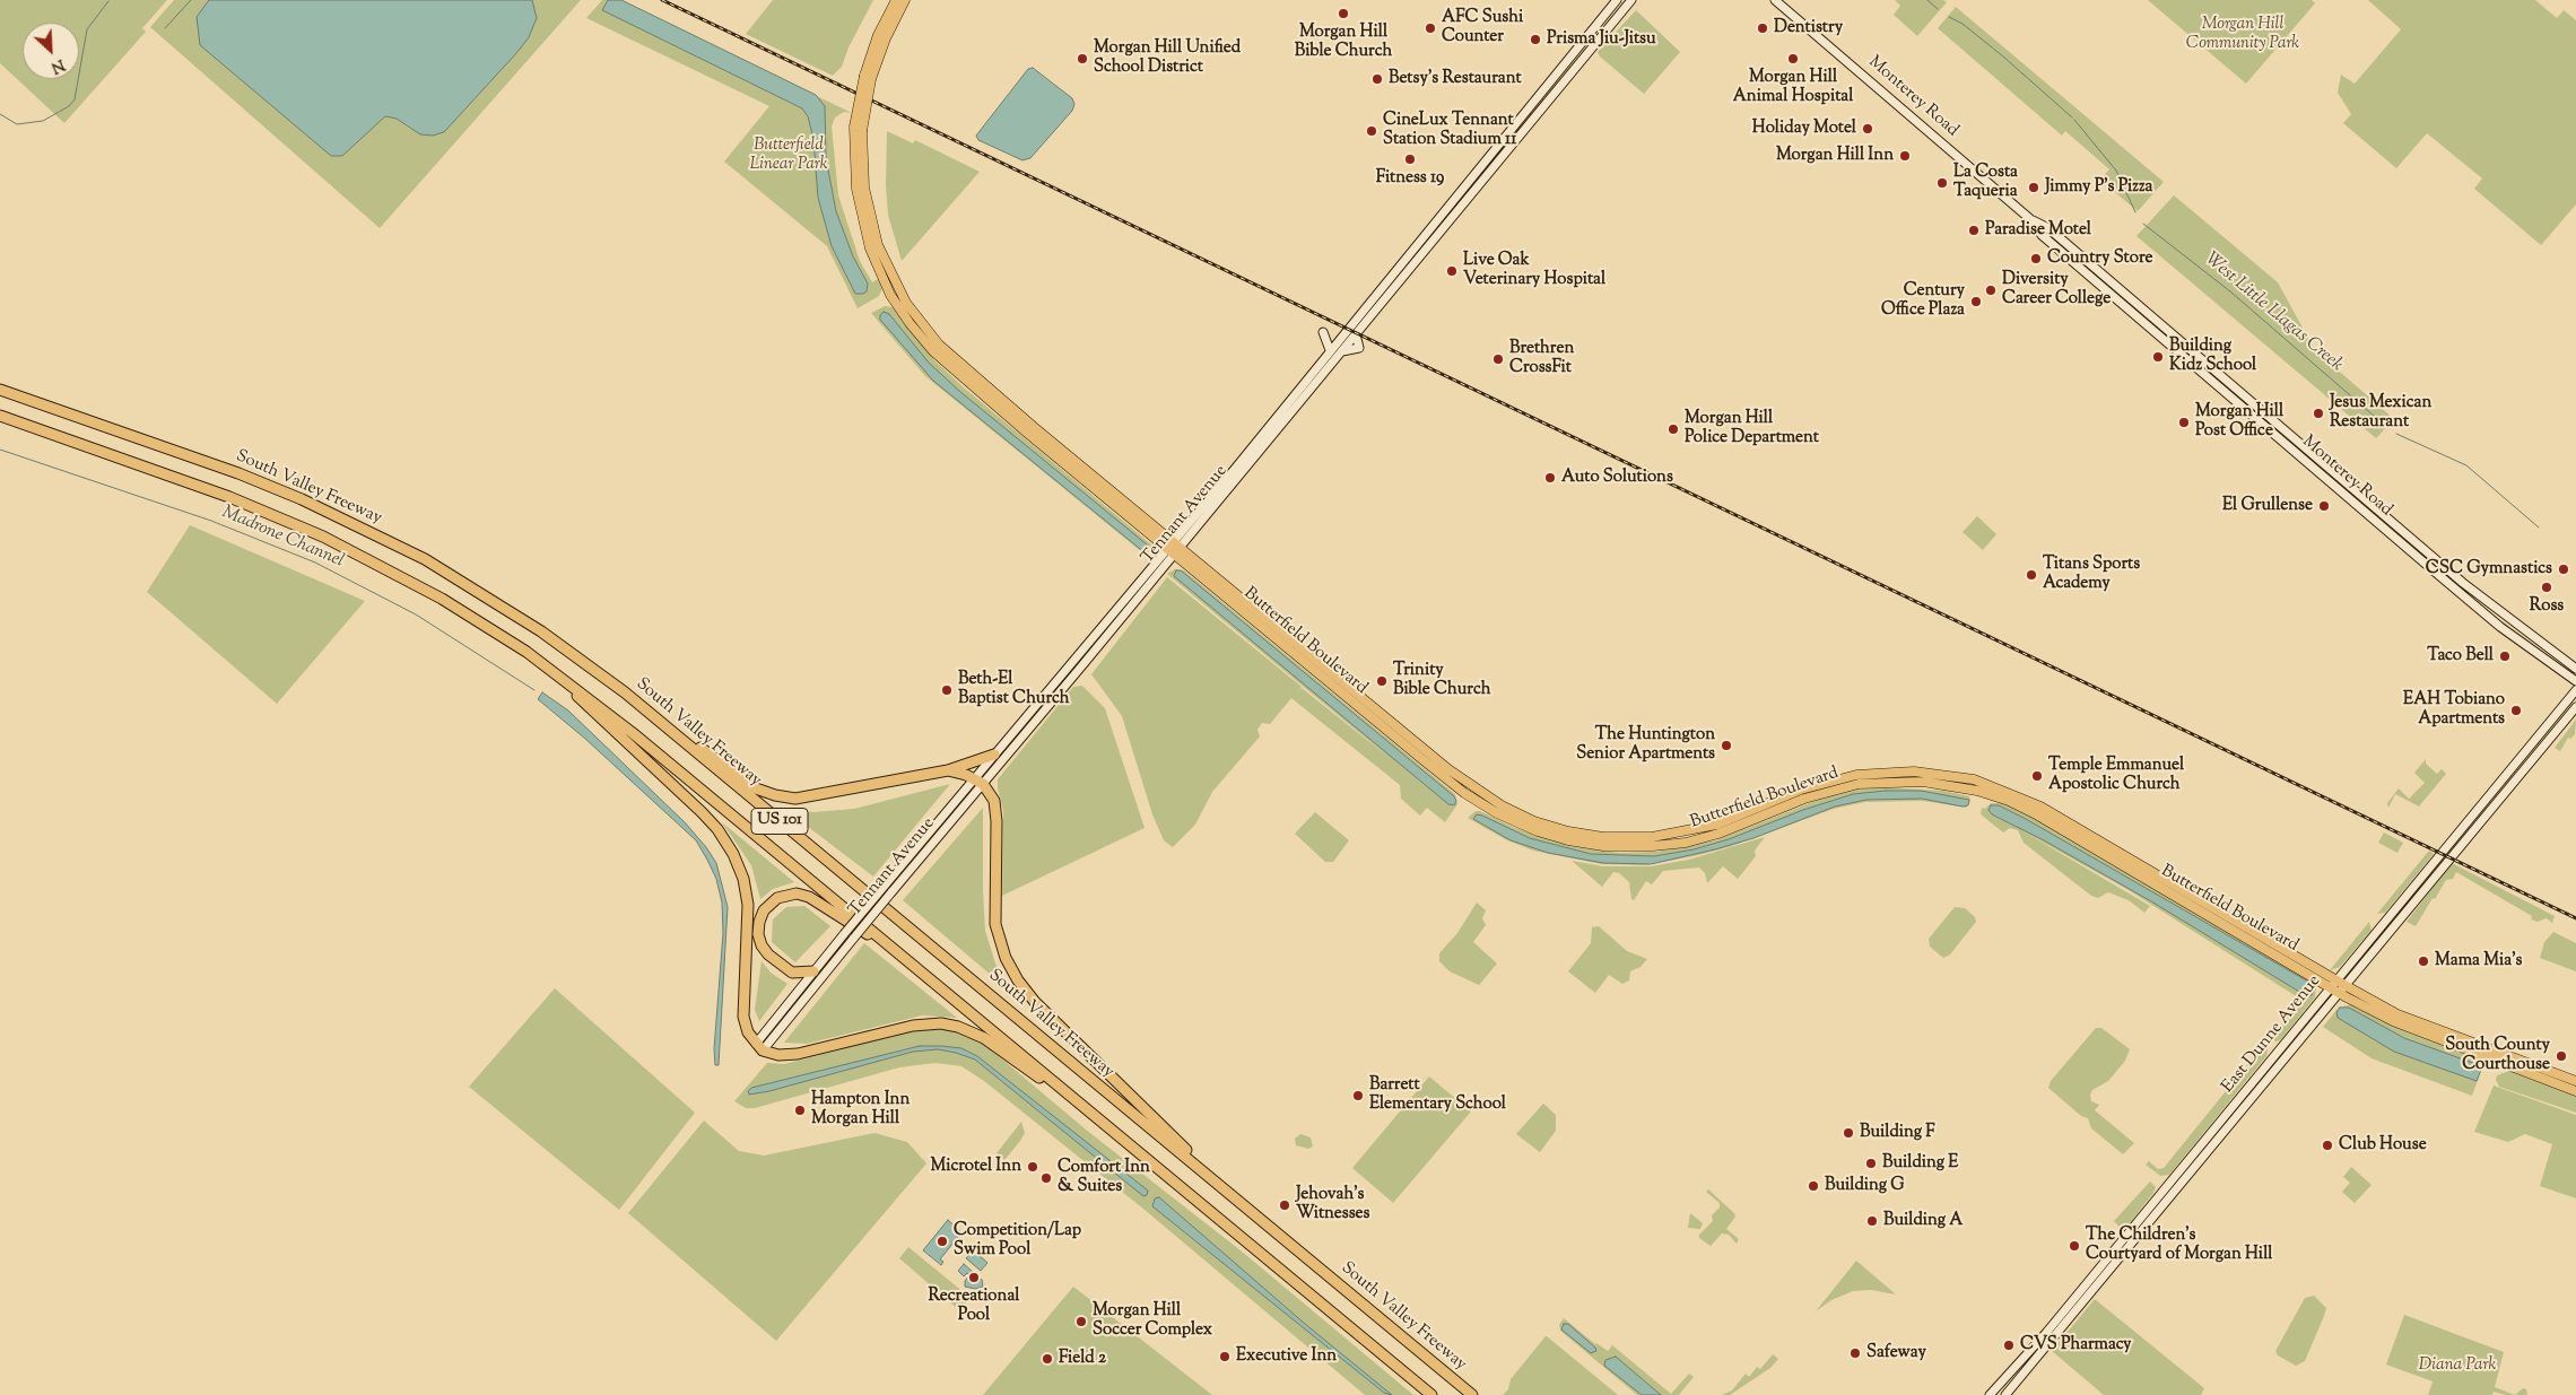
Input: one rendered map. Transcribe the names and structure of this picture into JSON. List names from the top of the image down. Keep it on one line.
{"streets":{"highway":["South Valley Freeway","US 101"],"main road":["Monterey Road","Tennant Avenue","Butterfield Boulevard","East Dunne Avenue"]},"crossings":[["Tennant Avenue","Butterfield Boulevard"],["Butterfield Boulevard","East Dunne Avenue"]],"water":["West Little Llagas Creek","Madrone Channel"],"parks":["Morgan Hill Community Park","Butterfield Linear Park","Diana Park"],"places":["Morgan Hill Bible Church","AFC Sushi Counter","Dentistry","Prisma Jiu-Jitsu","Morgan Hill Unified School District","Morgan Hill Animal Hospital","Betsy’s Restaurant","Holiday Motel","CineLux Tennant Station Stadium 11","Morgan Hill Inn","Fitness 19","La Costa Taqueria","Jimmy P's Pizza","Paradise Motel","Country Store","Live Oak Veterinary Hospital","Diversity Career College","Century Office Plaza","Building Kidz School","Brethren CrossFit","Jesus Mexican Restaurant","Morgan Hill Post Office","Morgan Hill Police Department","Auto Solutions","El Grullense","CSC Gymnastics","Titans Sports Academy","Ross","Taco Bell","Trinity Bible Church","Beth-El Baptist Church","EAH Tobiano Apartments","The Huntington Senior Apartments","Temple Emmanuel Apostolic Church","Mama Mia's","South County Courthouse","Barrett Elementary School","Hampton Inn Morgan Hill","Building F","Club House","Building E","Microtel Inn","Comfort Inn & Suites","Building G","Jehovah's Witnesses","Building A","Competition/Lap Swim Pool","The Children's Courtyard of Morgan Hill","Recreational Pool","Morgan Hill Soccer Complex","CVS Pharmacy","Safeway","Executive Inn","Field 2"],"north":"bottom right"}
